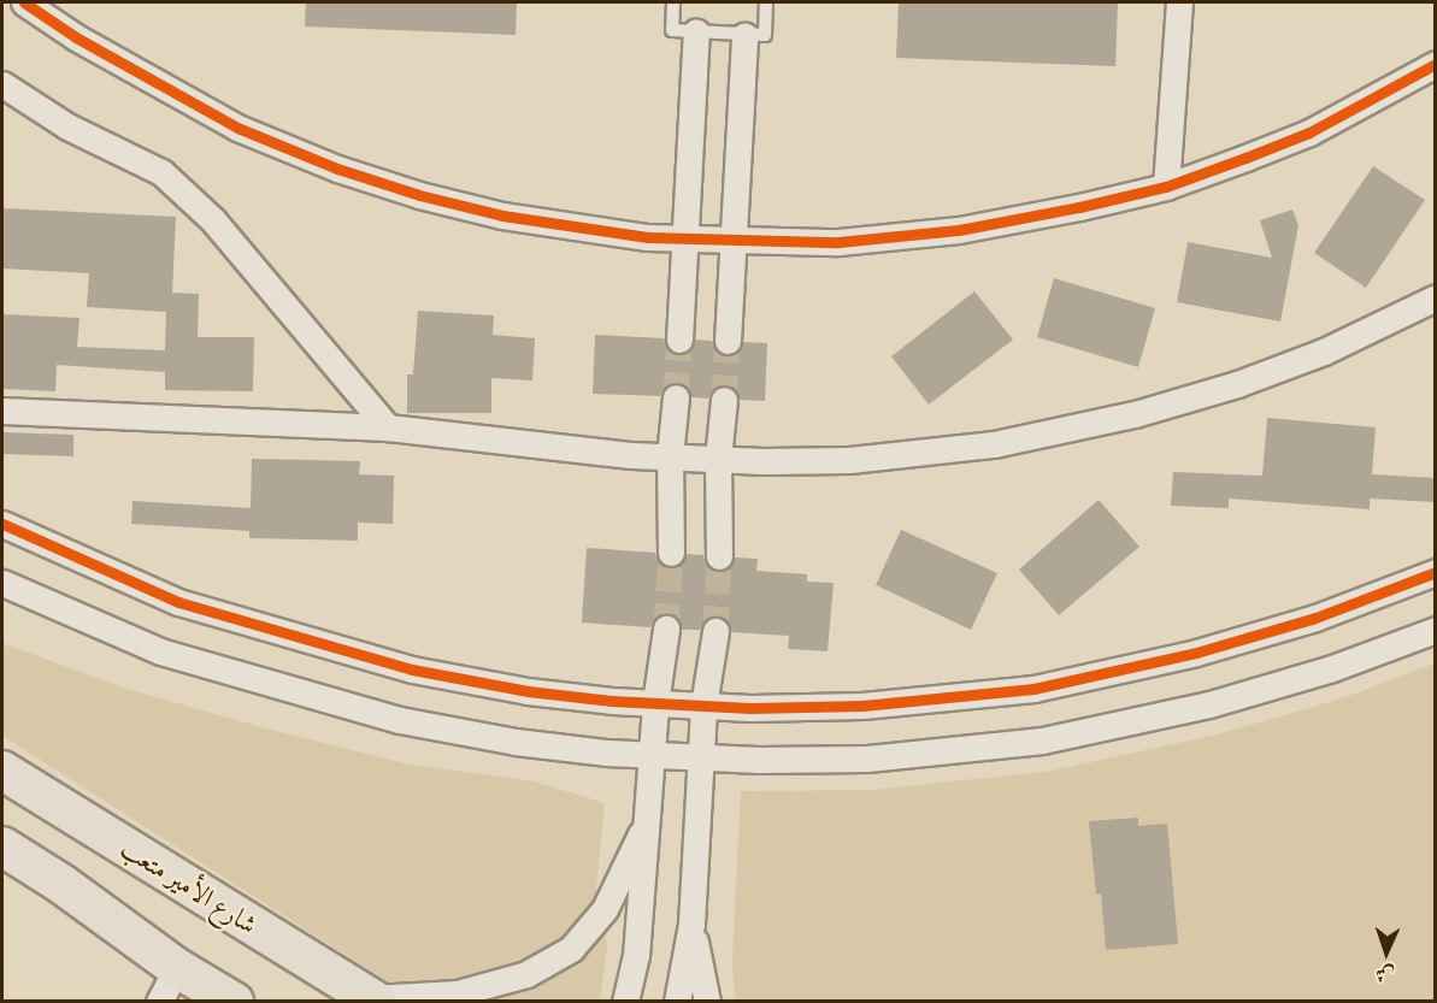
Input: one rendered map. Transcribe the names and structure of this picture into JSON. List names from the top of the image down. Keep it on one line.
{"streets":{"main road":["شارع الأمير متعب"]},"north":"bottom"}
